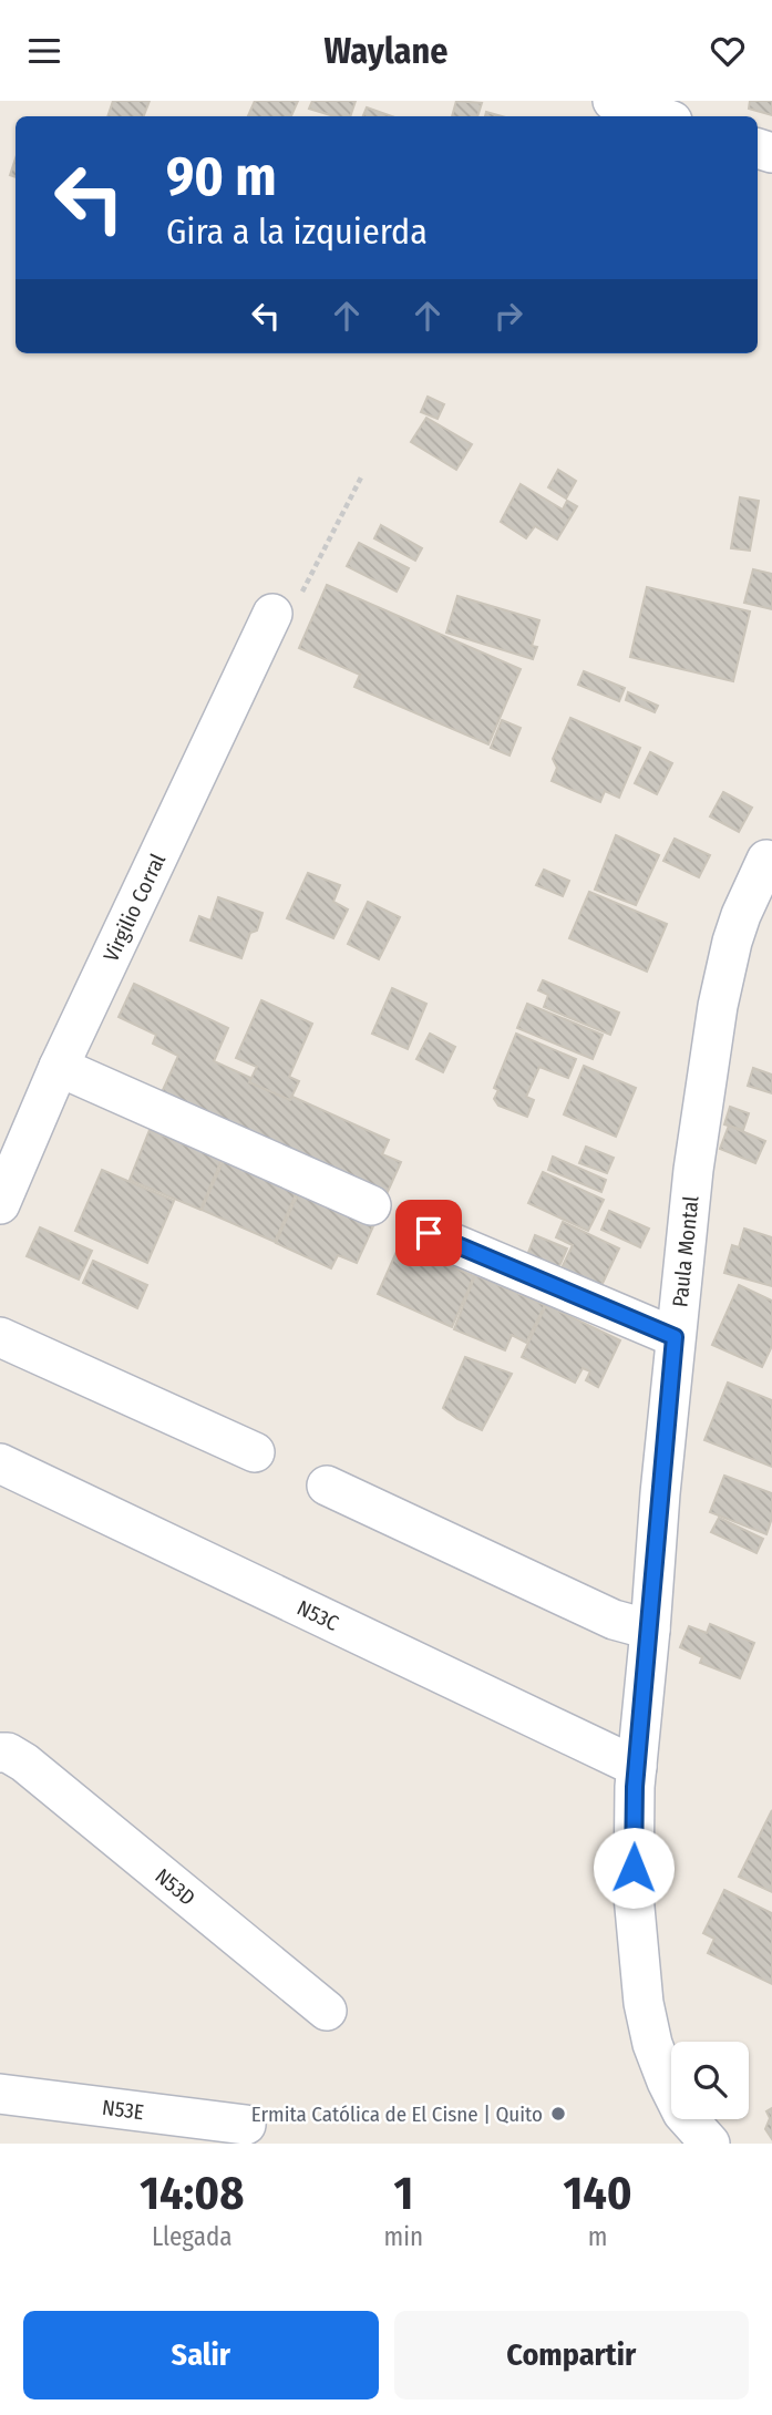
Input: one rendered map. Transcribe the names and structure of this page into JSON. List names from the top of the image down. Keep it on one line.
{"streets":{"street":["Virgilio Corral","Paula Montal","N53C","N53D","N53E"]},"crossings":[["Paula Montal","N53C"]],"places":["Ermita Católica de El Cisne | Quito"],"page":{"header":"Waylane","turn":["90 m","Gira a la izquierda"],"eta":["14:08","Llegada","1","min","140","m"],"buttons":["Salir","Compartir"]}}
